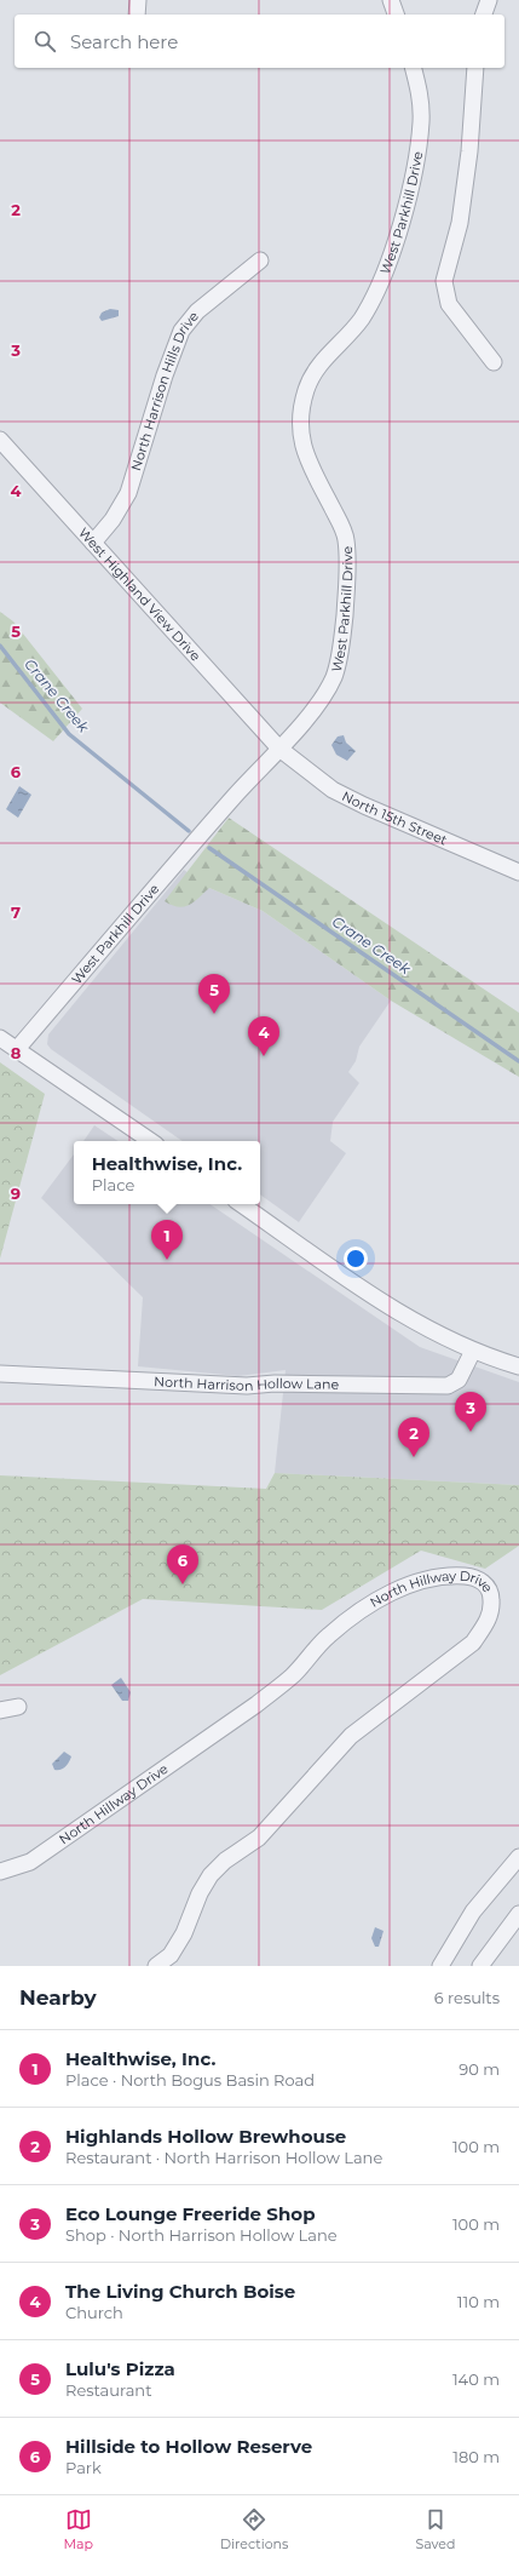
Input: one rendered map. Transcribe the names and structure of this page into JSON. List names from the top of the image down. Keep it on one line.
{"streets":{"street":["West Parkhill Drive","North Harrison Hills Drive","West Highland View Drive","North 15th Street","North Harrison Hollow Lane","North Hillway Drive"]},"crossings":[["West Parkhill Drive","West Highland View Drive"],["West Parkhill Drive","North 15th Street"],["North Harrison Hills Drive","West Highland View Drive"],["West Highland View Drive","North 15th Street"]],"water":["Crane Creek"],"page":{"search":"Search here","pins":["5","4","1","3","2","6"],"popup":["Healthwise, Inc.","Place"],"heading":["Nearby","6 results"],"list":[{"mark":"1","name":"Healthwise, Inc.","note":"Place · North Bogus Basin Road","value":"90 m"},{"mark":"2","name":"Highlands Hollow Brewhouse","note":"Restaurant · North Harrison Hollow Lane","value":"100 m"},{"mark":"3","name":"Eco Lounge Freeride Shop","note":"Shop · North Harrison Hollow Lane","value":"100 m"},{"mark":"4","name":"The Living Church Boise","note":"Church","value":"110 m"},{"mark":"5","name":"Lulu's Pizza","note":"Restaurant","value":"140 m"},{"mark":"6","name":"Hillside to Hollow Reserve","note":"Park","value":"180 m"}],"nav":["Map","Directions","Saved"]},"grid":{"rows":["2","3","4","5","6","7","8","9"]}}
